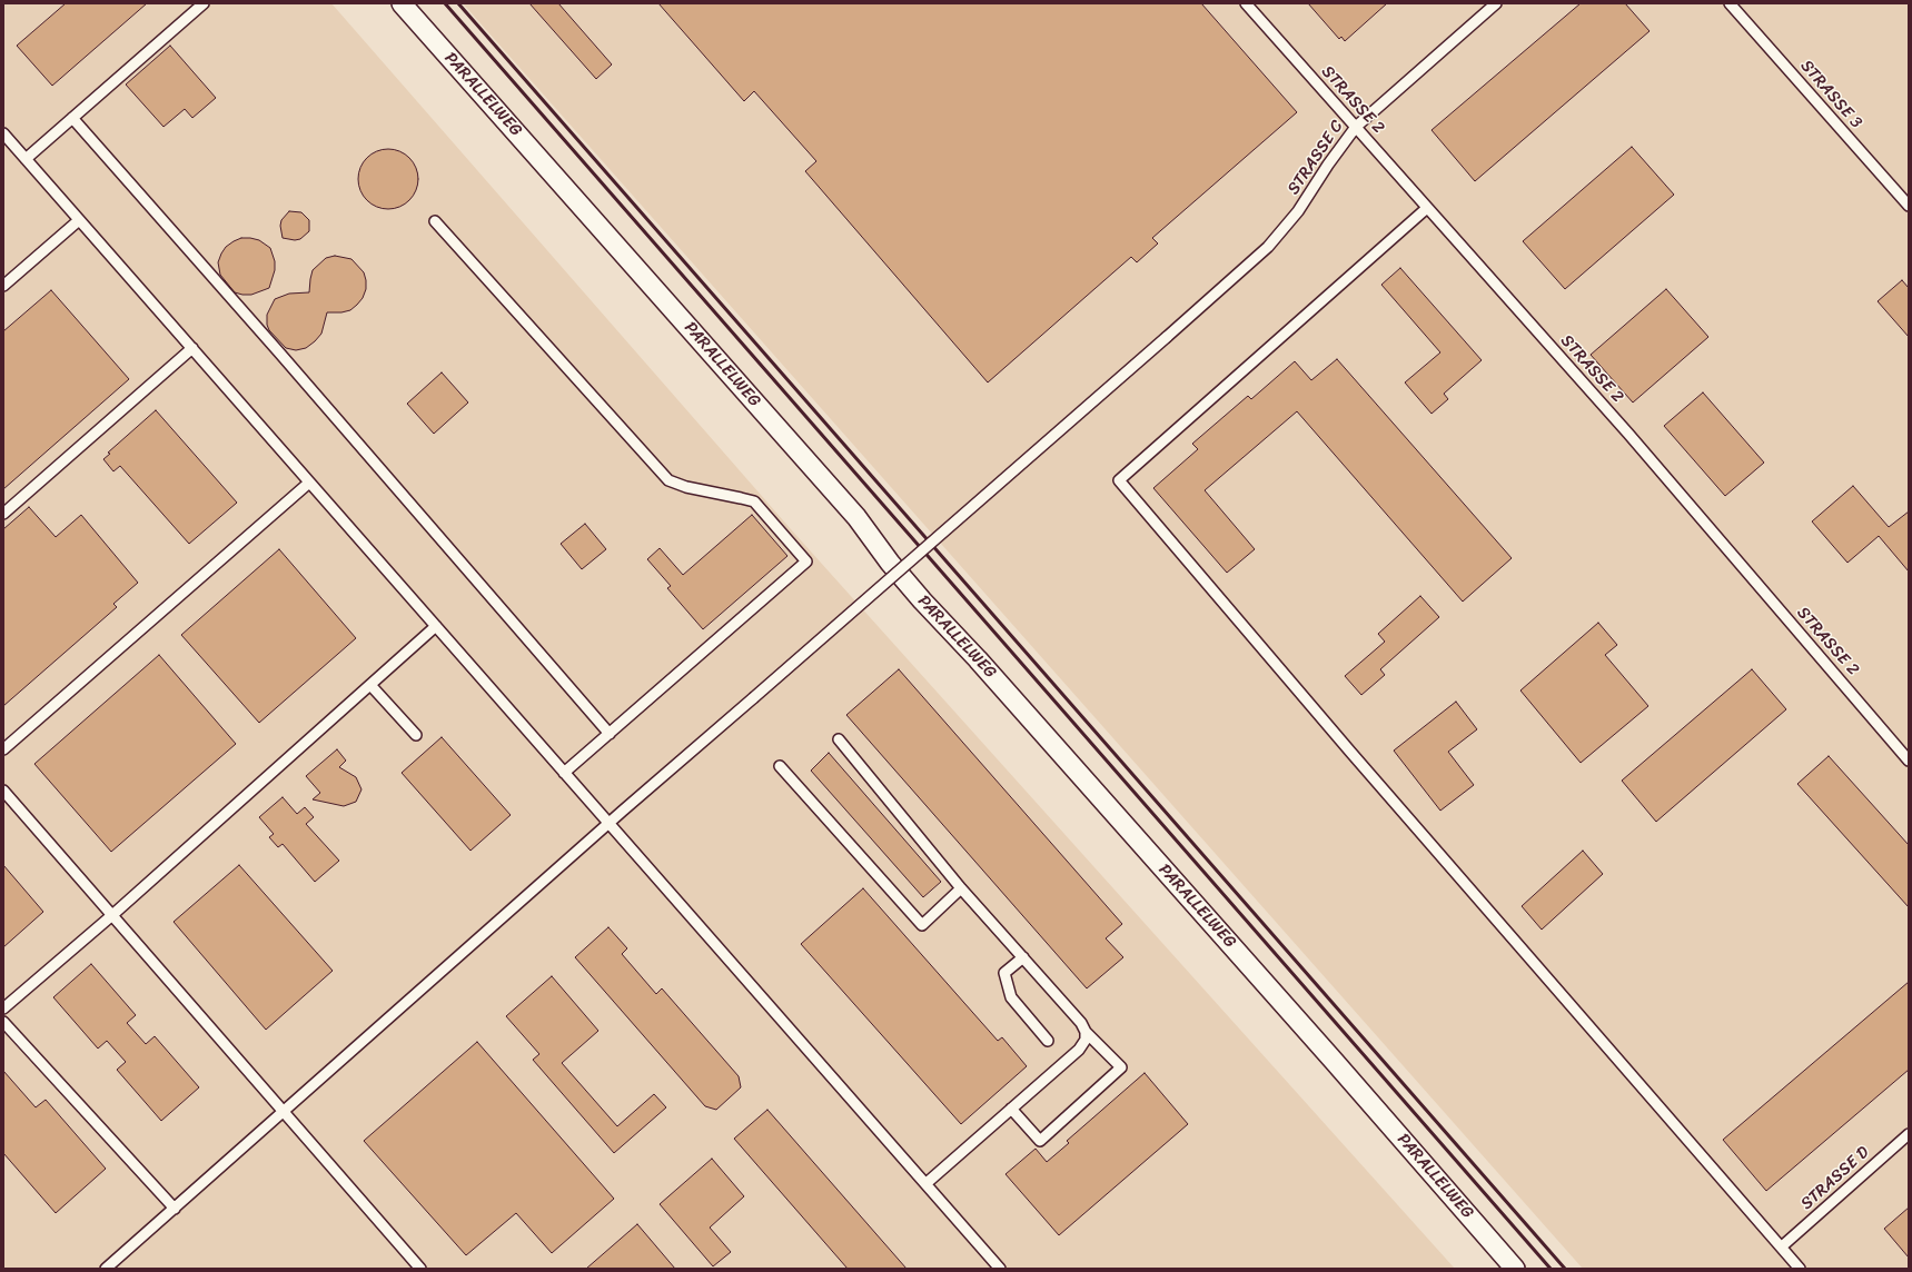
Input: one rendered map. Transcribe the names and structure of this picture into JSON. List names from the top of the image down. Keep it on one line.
{"streets":{"street":["PARALLELWEG"],"lane":["STRASSE 3","STRASSE 2","STRASSE C","STRASSE D"]},"crossings":[["STRASSE 2","STRASSE C"]]}
